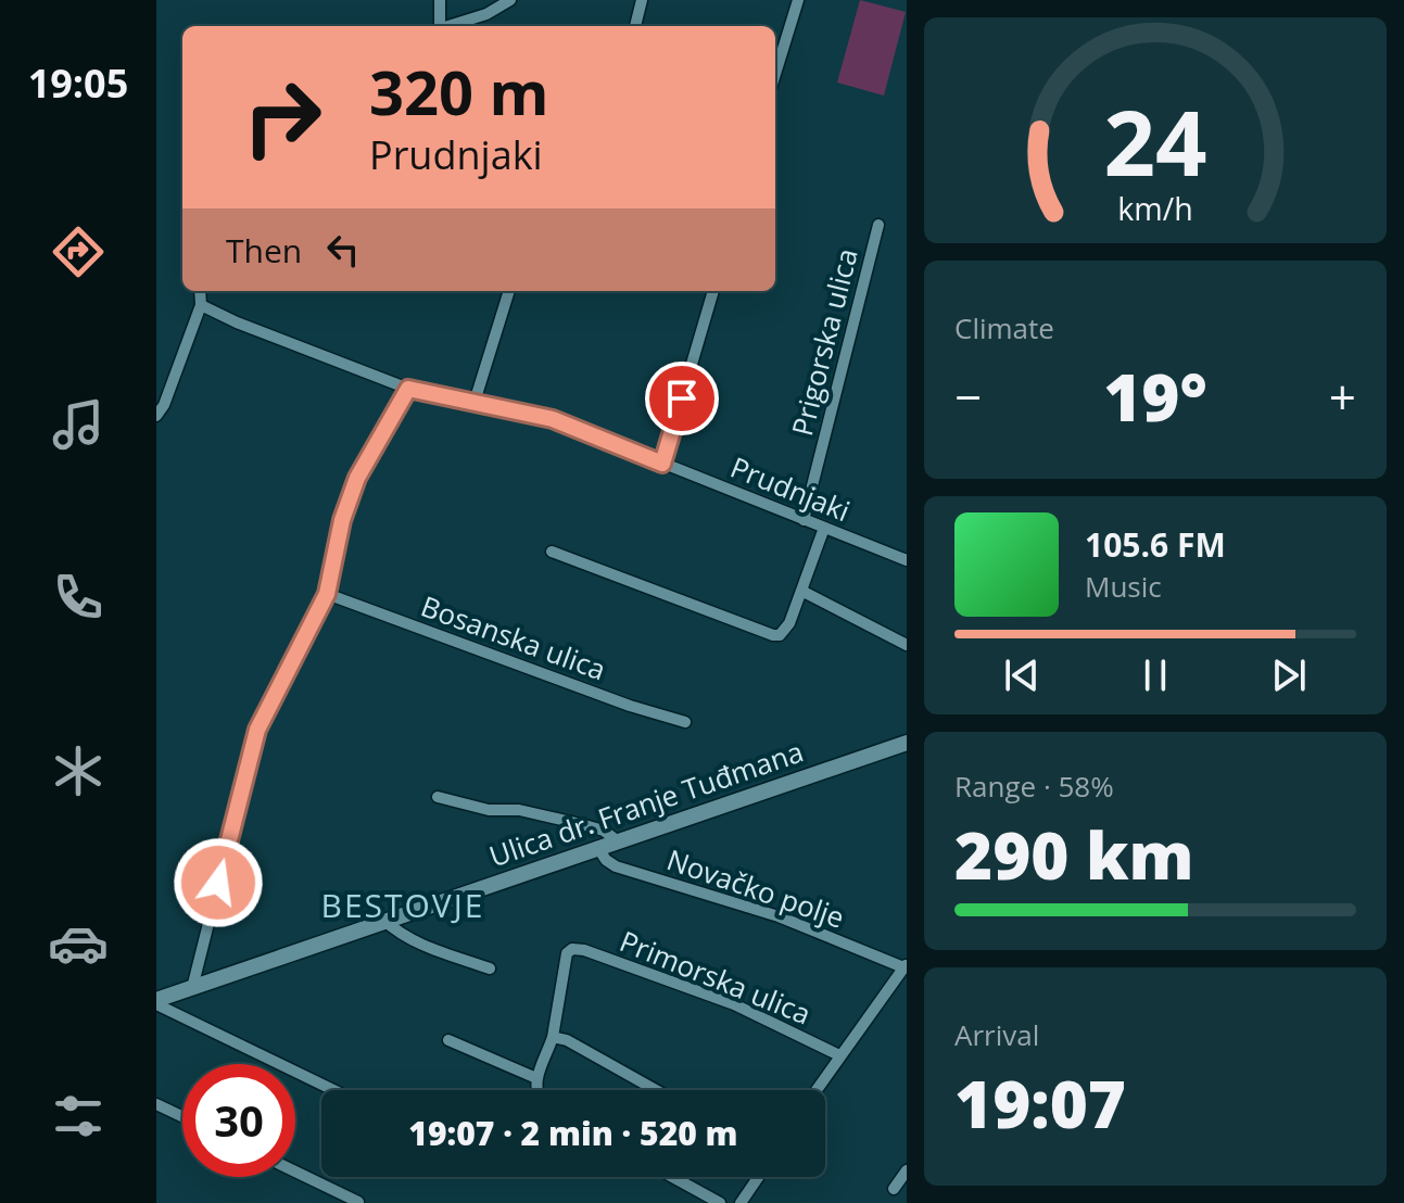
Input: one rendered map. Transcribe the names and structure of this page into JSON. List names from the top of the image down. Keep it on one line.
{"streets":{"main road":["Ulica dr. Franje Tuđmana"],"street":["Prigorska ulica","Prudnjaki","Bosanska ulica","Novačko polje","Primorska ulica"]},"crossings":[["Prigorska ulica","Prudnjaki"],["Ulica dr. Franje Tuđmana","Novačko polje"]],"districts":["BESTOVJE"],"page":{"tabs":"19:05","turn":["320 m","Prudnjaki"],"then":"Then","tile":["Climate",["Range · 58%","290 km"],["Arrival","19:07"]],"heat":["−","19°","+"],"song":["105.6 FM","Music"],"limit":"30","trip":"19:07 · 2 min · 520 m","gauge":["24","km/h"]}}
